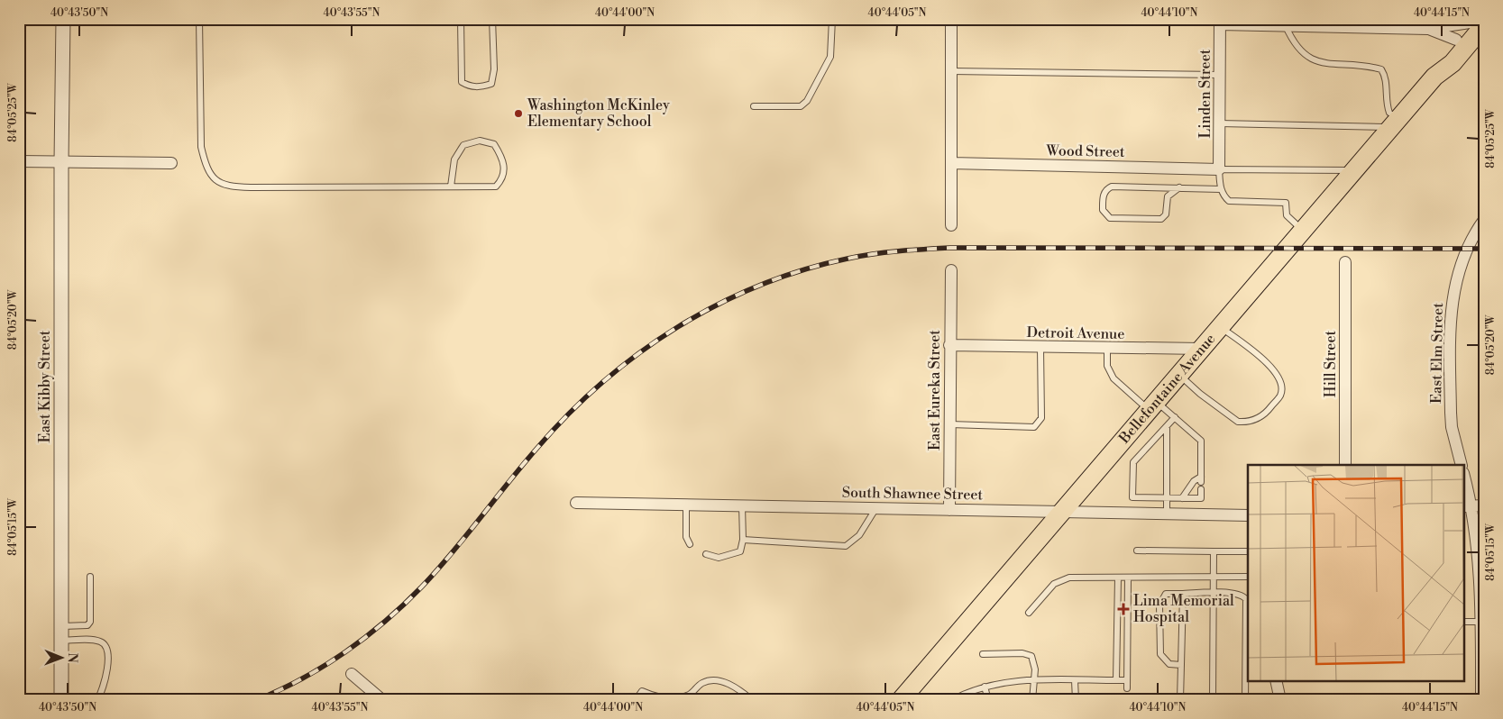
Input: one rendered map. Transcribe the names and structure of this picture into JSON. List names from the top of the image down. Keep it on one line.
{"streets":{"main road":["Bellefontaine Avenue"],"street":["Linden Street","Wood Street","Detroit Avenue","East Elm Street","Hill Street","East Kibby Street","East Eureka Street","South Shawnee Street"]},"crossings":[["Linden Street","Wood Street"],["Detroit Avenue","Bellefontaine Avenue"],["Detroit Avenue","East Eureka Street"],["Bellefontaine Avenue","South Shawnee Street"],["East Eureka Street","South Shawnee Street"]],"places":{"other":["Washington McKinley Elementary School"],"health":["Lima Memorial Hospital"]},"north":"right","coordinates":["40°43'50\"N","40°43'55\"N","40°44'00\"N","40°44'05\"N","40°44'10\"N","40°44'15\"N","84°05'25\"W","84°05'20\"W","84°05'15\"W"]}
